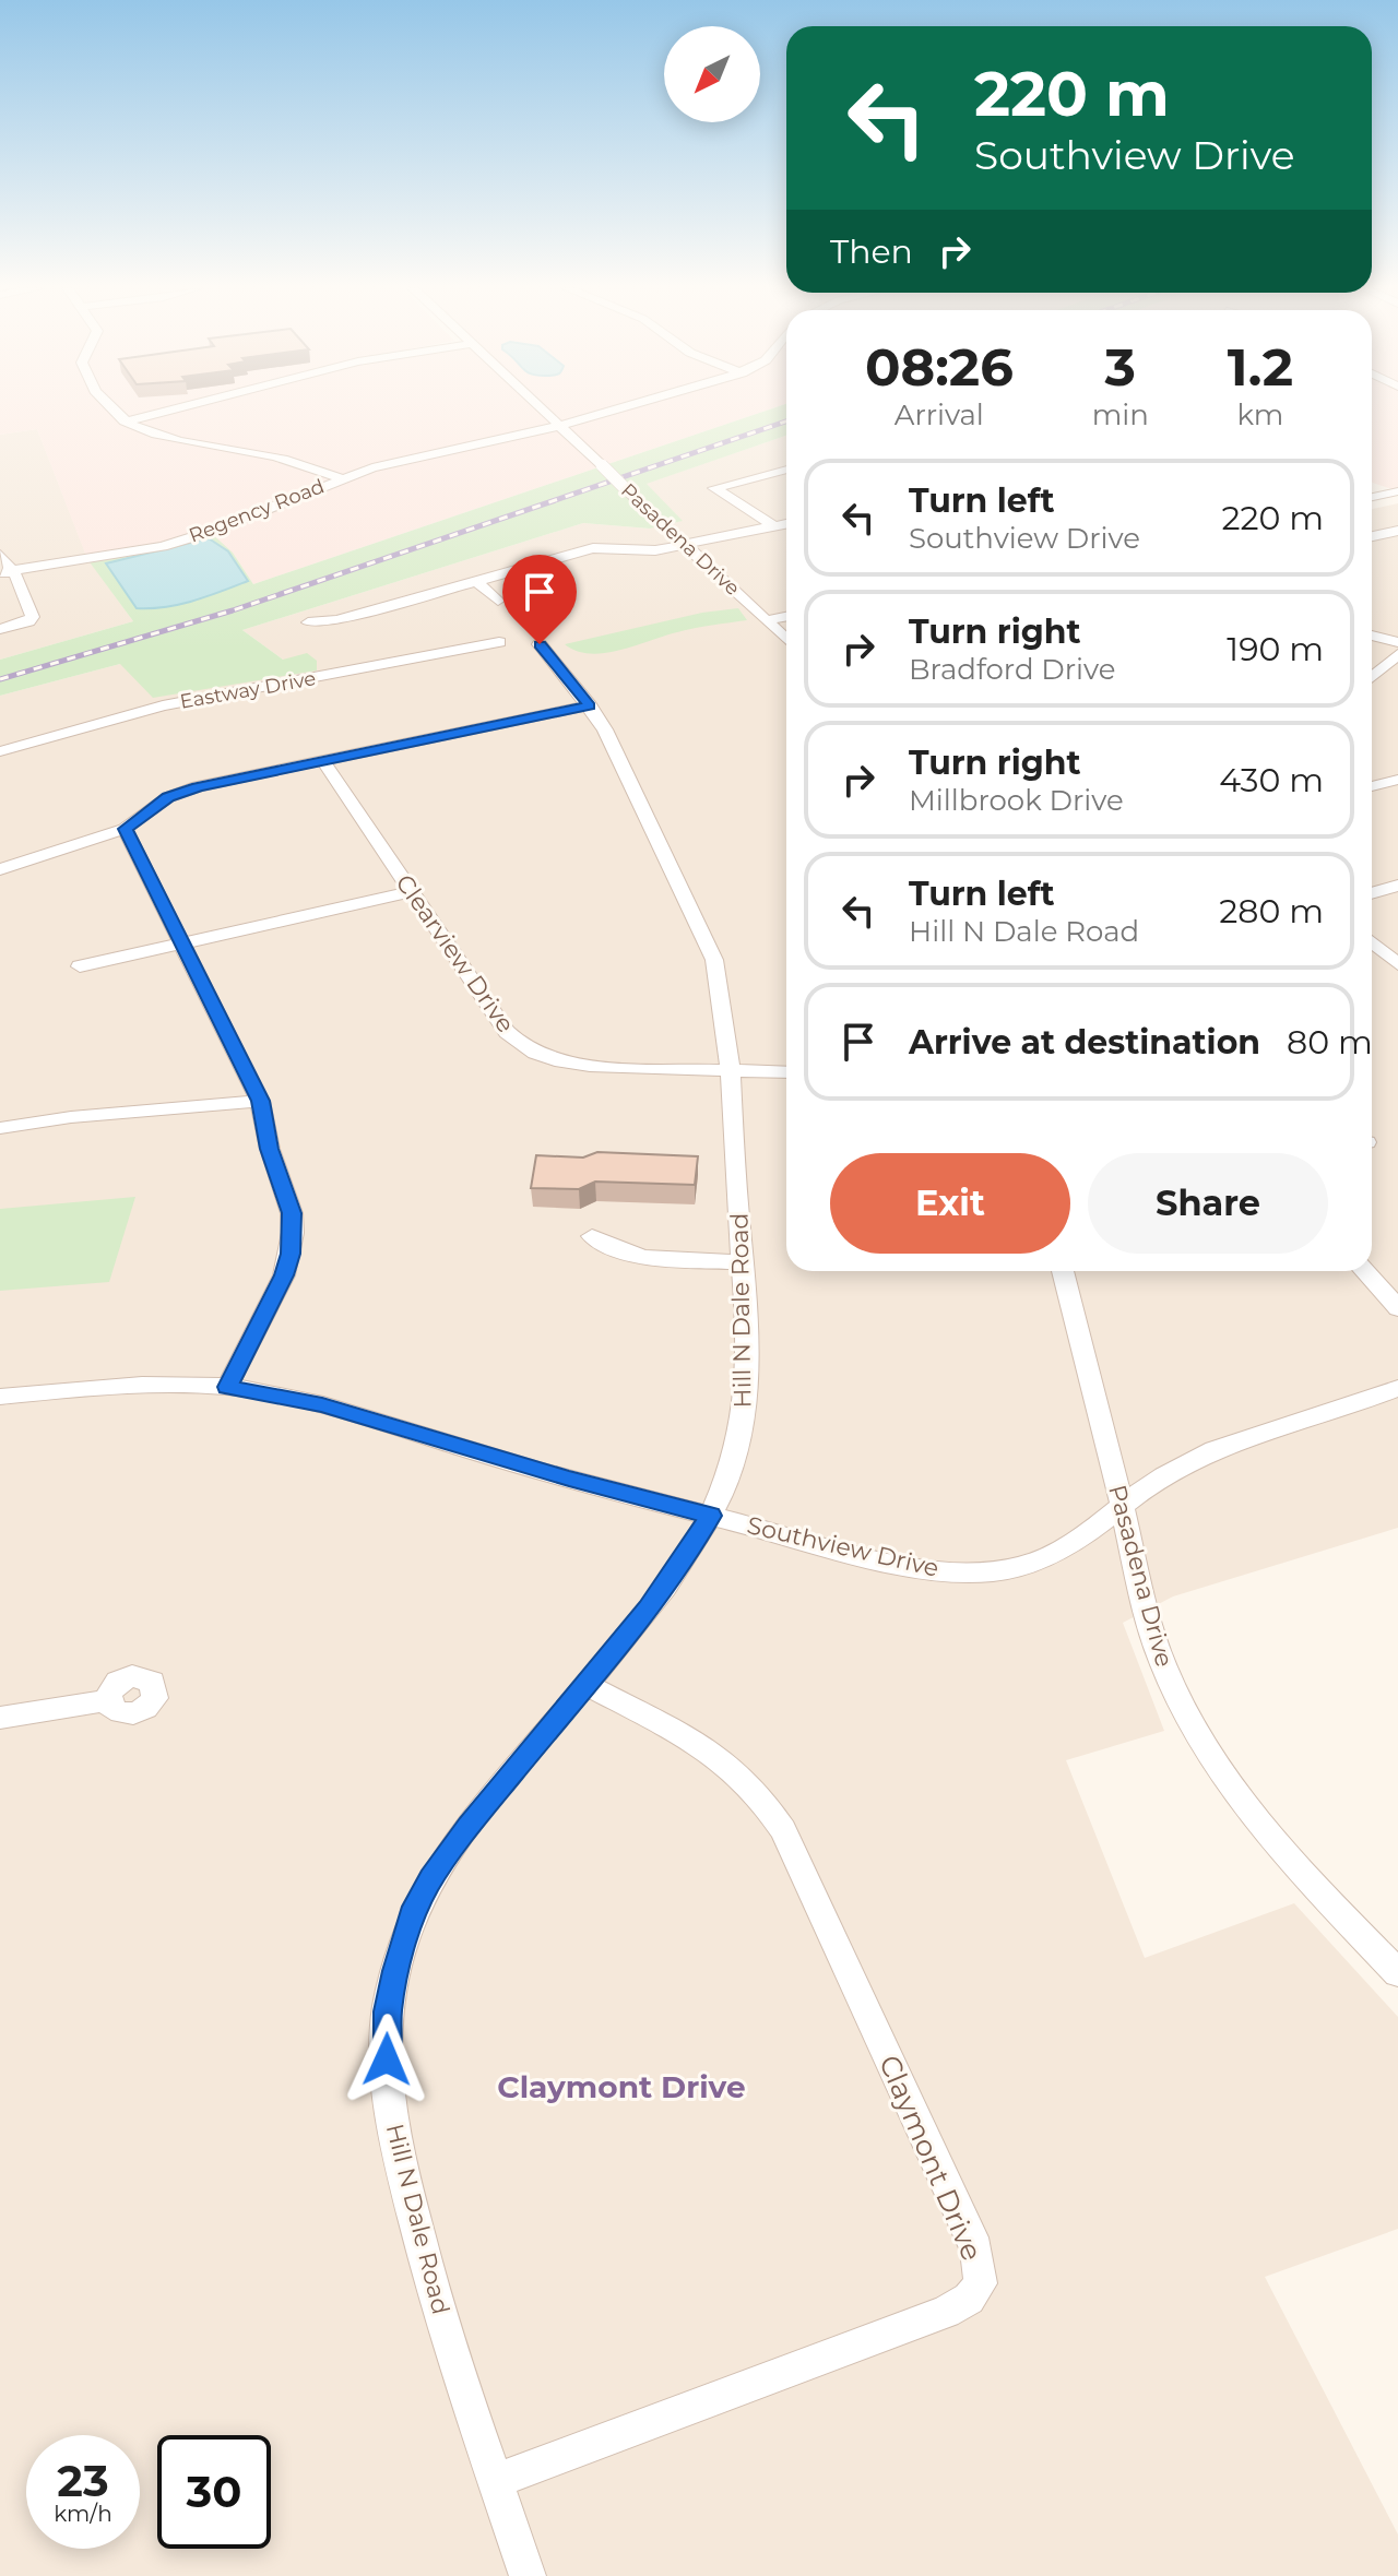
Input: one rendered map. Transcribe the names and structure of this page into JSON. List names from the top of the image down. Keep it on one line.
{"streets":{"street":["Regency Road","Pasadena Drive","Eastway Drive","Clearview Drive","Hill N Dale Road","Southview Drive","Claymont Drive"]},"crossings":[["Regency Road","Pasadena Drive"],["Pasadena Drive","Southview Drive"],["Clearview Drive","Hill N Dale Road"],["Hill N Dale Road","Southview Drive"],["Hill N Dale Road","Claymont Drive"]],"districts":["Claymont Drive"],"north":"bottom left","page":{"turn":["220 m","Southview Drive"],"then":"Then","eta":["08:26","Arrival","3","min","1.2","km"],"list":[{"name":"Turn left","note":"Southview Drive","value":"220 m"},{"name":"Turn right","note":"Bradford Drive","value":"190 m"},{"name":"Turn right","note":"Millbrook Drive","value":"430 m"},{"name":"Turn left","note":"Hill N Dale Road","value":"280 m"},{"name":"Arrive at destination","value":"80 m"}],"buttons":["Exit","Share"],"speed":"23 km/h","limit":"30"}}
